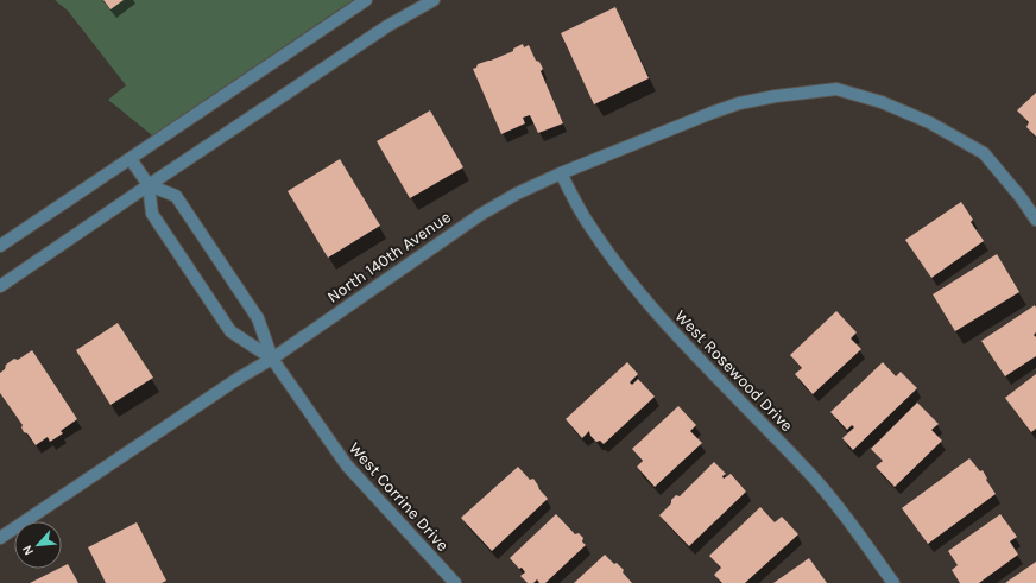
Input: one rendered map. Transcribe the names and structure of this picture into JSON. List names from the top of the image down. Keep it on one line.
{"streets":{"street":["North 140th Avenue","West Rosewood Drive","West Corrine Drive"]},"crossings":[["North 140th Avenue","West Rosewood Drive"],["North 140th Avenue","West Corrine Drive"]],"north":"bottom left"}
